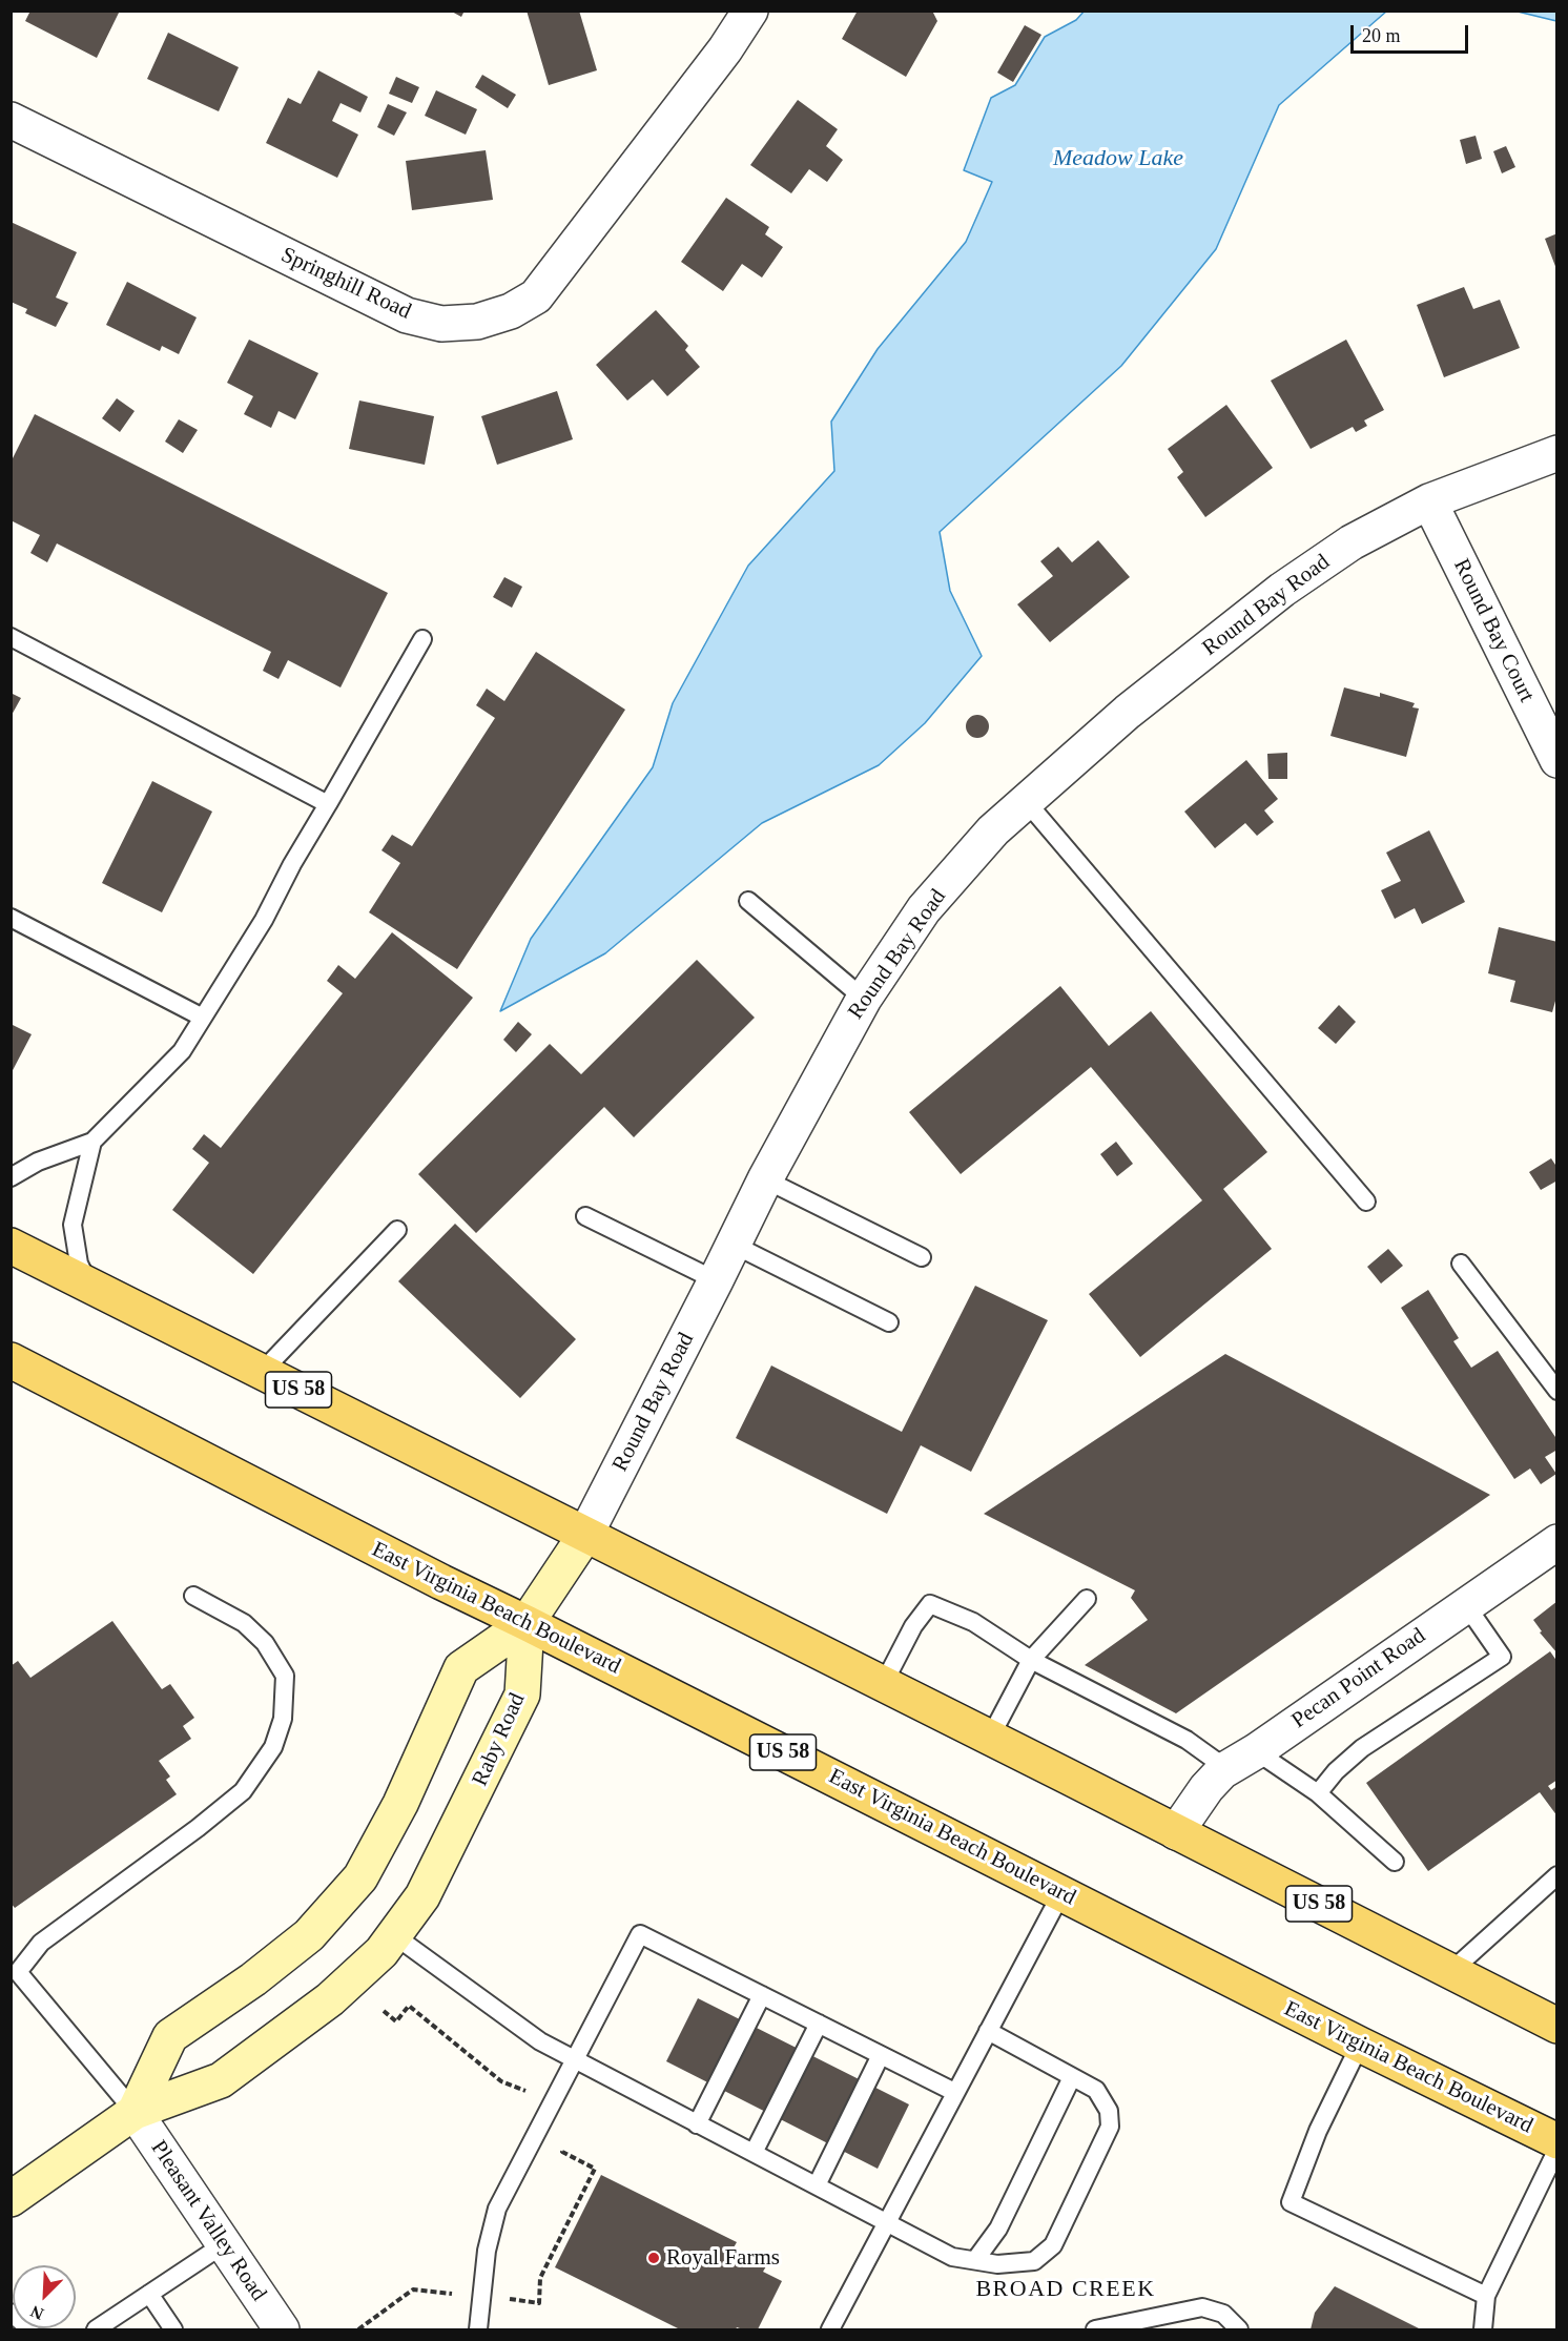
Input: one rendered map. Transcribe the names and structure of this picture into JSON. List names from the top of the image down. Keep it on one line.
{"streets":{"main road":["US 58","East Virginia Beach Boulevard"],"street":["Springhill Road","Round Bay Road","Round Bay Court","Pecan Point Road","Raby Road","Pleasant Valley Road"]},"crossings":[["Round Bay Road","Round Bay Court"],["Round Bay Road","US 58"],["Round Bay Road","East Virginia Beach Boulevard"],["Round Bay Road","Raby Road"],["US 58","Pecan Point Road"],["East Virginia Beach Boulevard","Raby Road"],["Raby Road","Pleasant Valley Road"]],"districts":["BROAD CREEK"],"water":["Meadow Lake"],"places":["Royal Farms"],"scale_bar":"20 m","north":"bottom left"}
